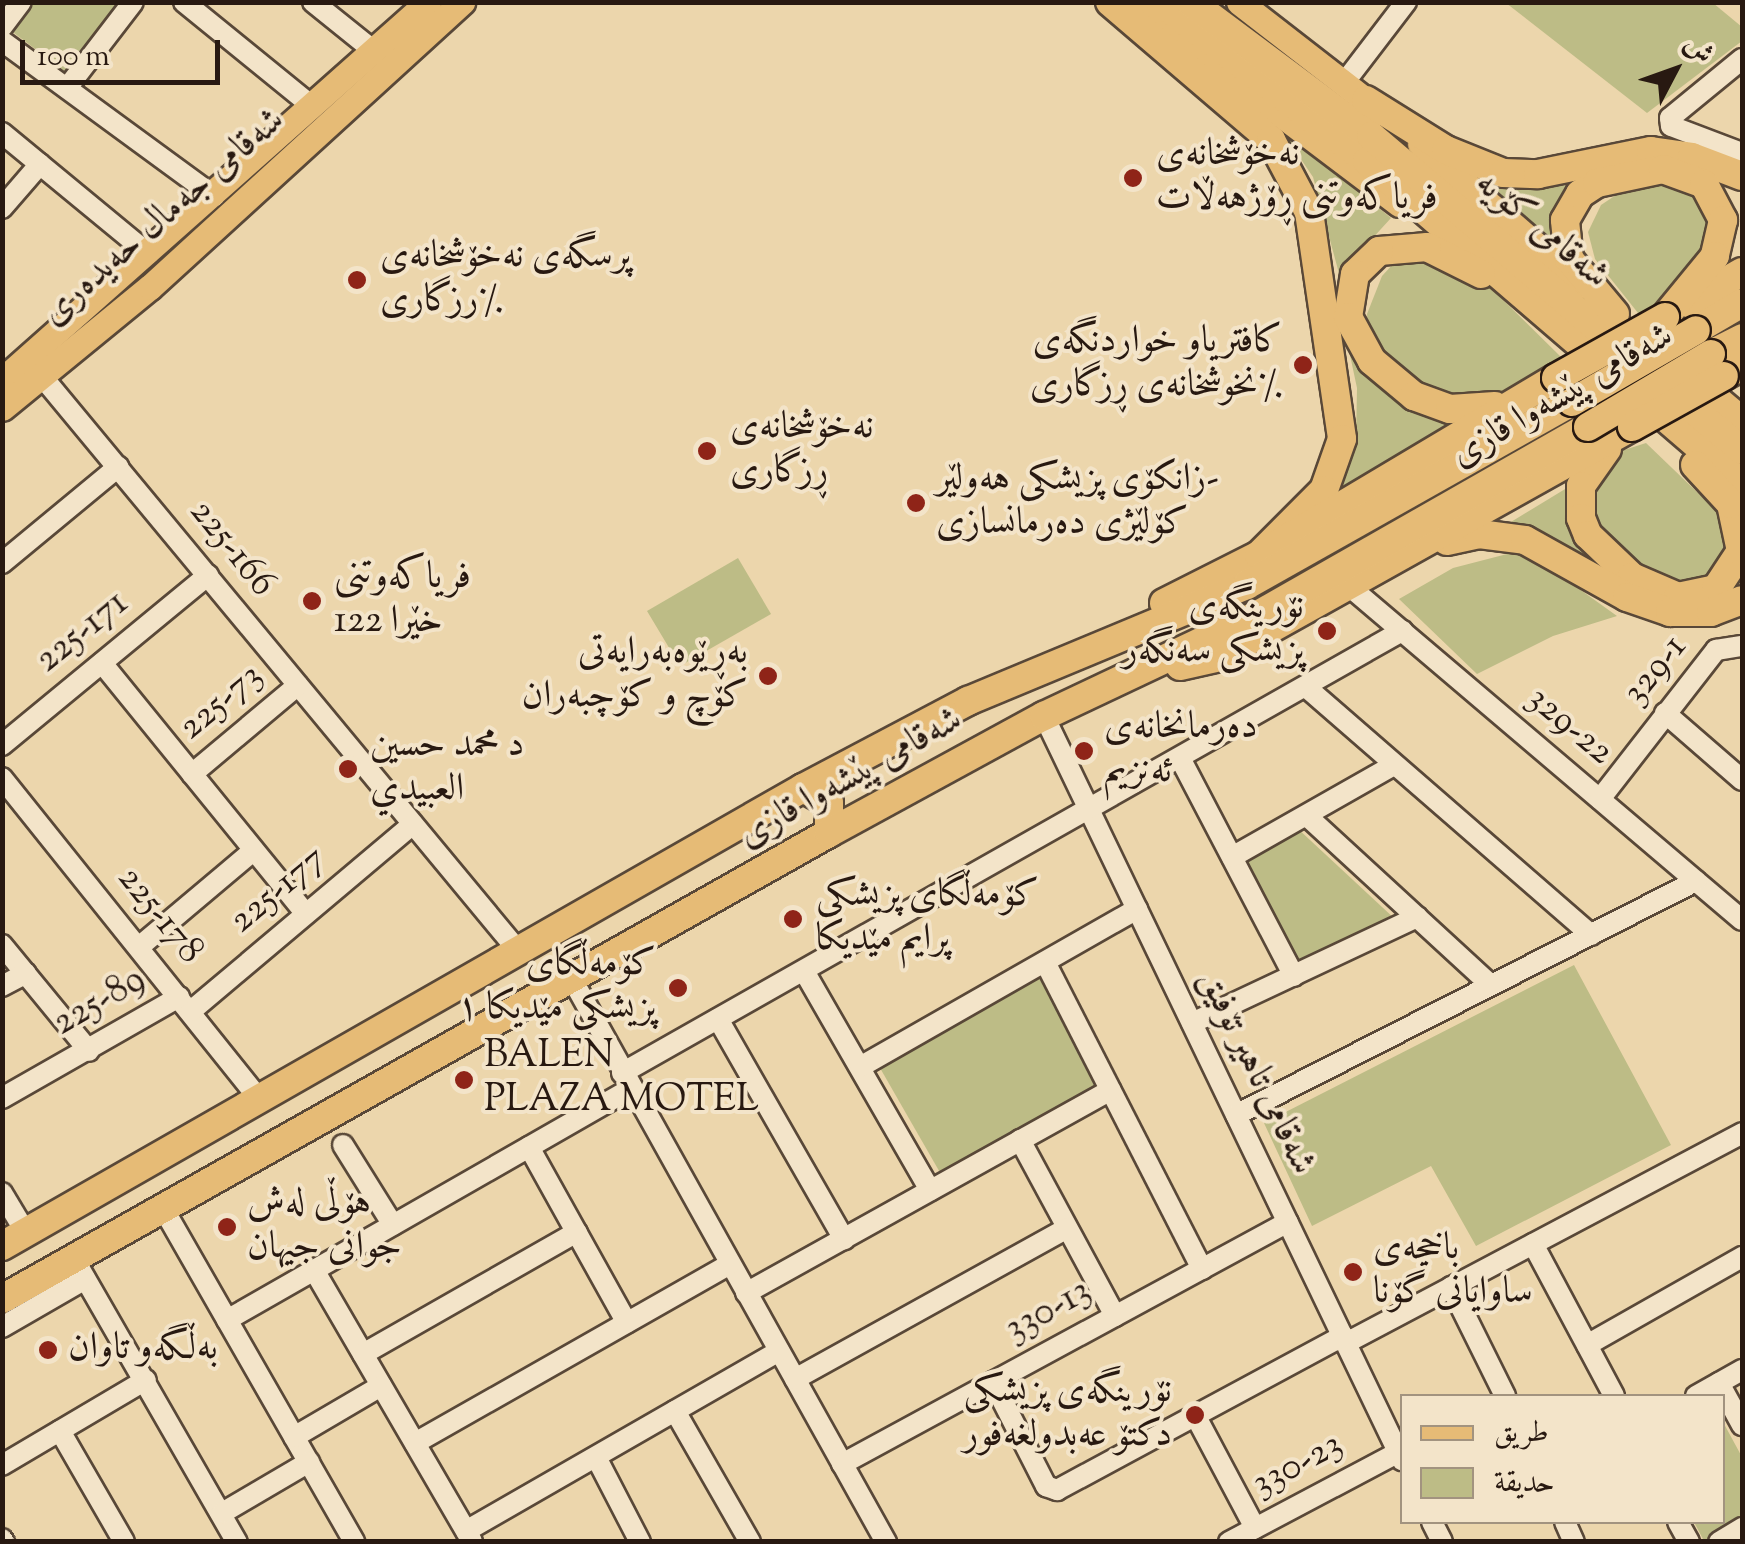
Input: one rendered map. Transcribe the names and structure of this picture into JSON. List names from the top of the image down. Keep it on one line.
{"streets":{"highway":["شەقامی کۆیە","شەقامی پێشەوا قازی"],"main road":["شەقامی جەمال حەیدەری"],"street":["225-166","225-171","329-1","225-73","329-22","225-177","225-178","225-89","شەقامی تاهیر تۆفیق","330-13","330-23"]},"crossings":[["شەقامی جەمال حەیدەری","225-166"],["شەقامی پێشەوا قازی","225-166"],["شەقامی پێشەوا قازی","225-178"],["شەقامی پێشەوا قازی","شەقامی تاهیر تۆفیق"],["225-166","225-171"],["225-166","225-73"],["225-166","225-177"],["329-1","329-22"],["225-177","225-178"],["225-177","225-89"],["225-178","225-89"],["شەقامی تاهیر تۆفیق","330-13"],["شەقامی تاهیر تۆفیق","330-23"]],"places":["نەخۆشخانەی فریاکەوتنی ڕۆژهەڵات","پرسگەی نەخۆشخانەی رزگاری٪","كافتریاو خواردنگەی نخوشخانەی ڕزگاری٪","نەخۆشخانەی ڕزگاری","زانکۆی پزیشکی هەولێر- کۆلێژی دەرمانسازی","فریاکەوتنی خێرا 122","نۆرینگەی پزیشکی سەنگەر","بەڕێوەبەرایەتی کۆچ و کۆچبەران","دەرمانخانەی ئەنزیم","د محمد حسين العبيدي","کۆمەڵگای پزیشکی پرایم مێدیکا","کۆمەڵگای پزیشکی مێدیکا ١","BALEN PLAZA MOTEL","هۆڵی لەش جوانی جیهان","باخچەی ساوایانی گۆنا","بەڵگەو تاوان","نۆرینگەی پزیشکی دکتۆ عەبدولغەفور"],"legend":["طريق","حديقة"],"scale_bar":"100 m","north":"top right"}
